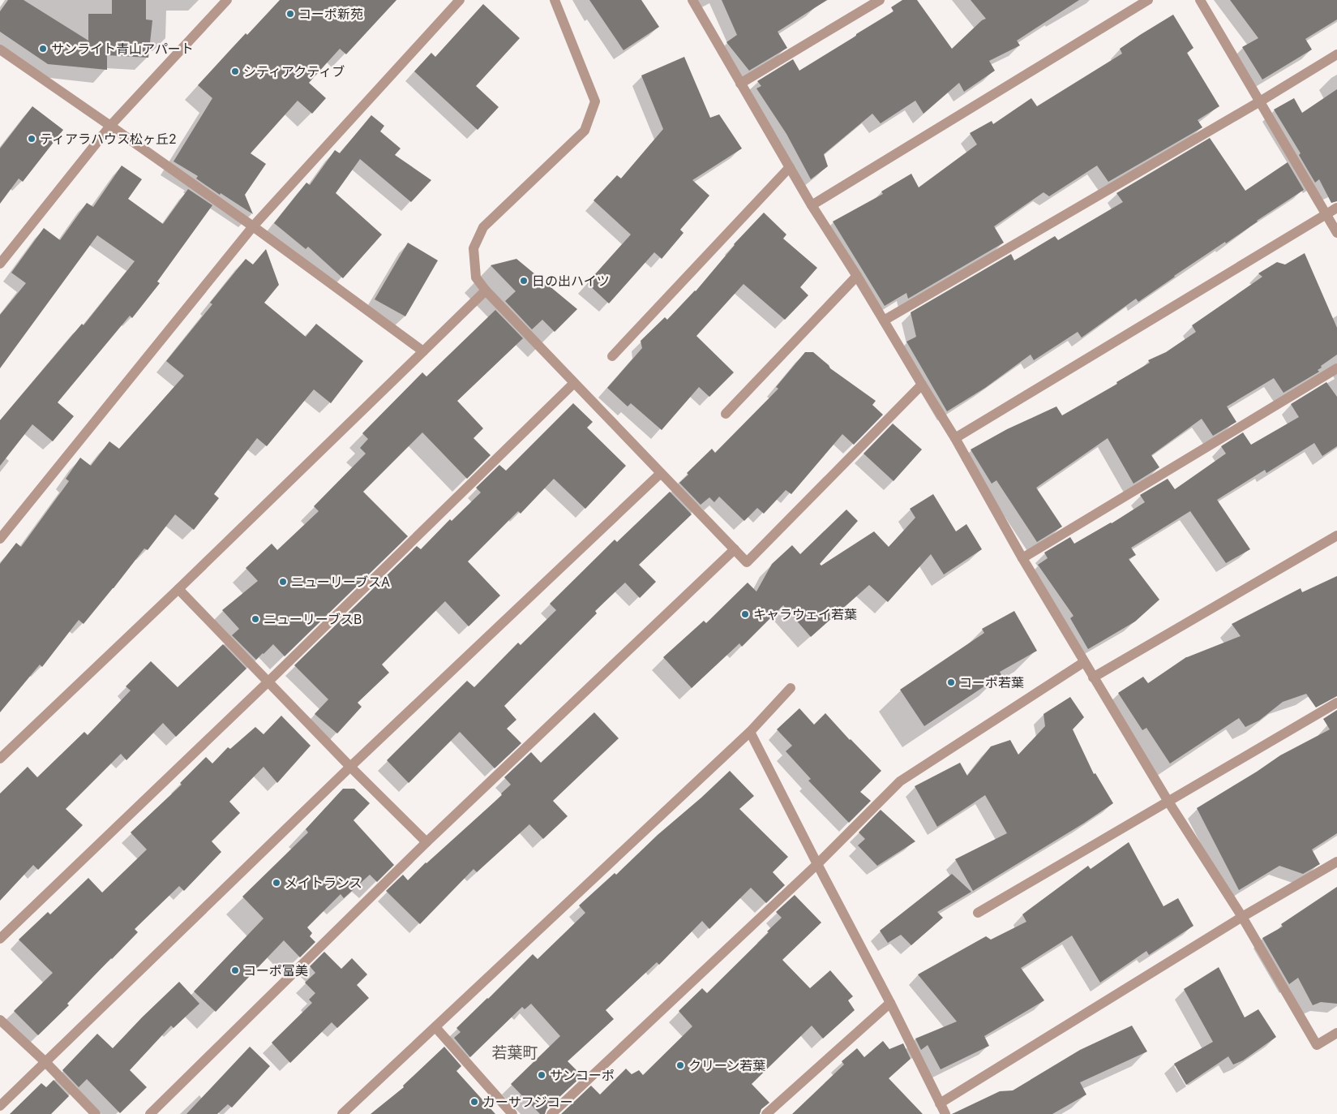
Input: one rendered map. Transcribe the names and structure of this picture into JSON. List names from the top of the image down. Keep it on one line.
{"districts":["若葉町"],"places":["コーポ新苑","サンライト青山アパート","シティアクティブ","ティアラハウス松ヶ丘2","日の出ハイツ","ニューリーブスA","キャラウェイ若葉","ニューリーブスB","コーポ若葉","メイトランス","コーポ富美","クリーン若葉","サンコーポ","カーサフジコー"]}
